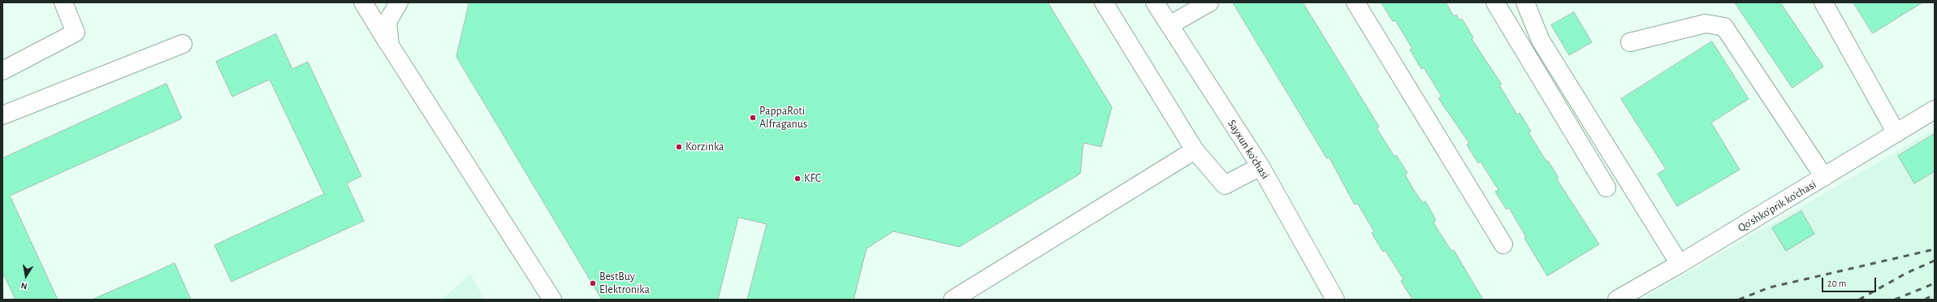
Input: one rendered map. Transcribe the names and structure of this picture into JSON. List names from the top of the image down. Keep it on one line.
{"streets":{"street":["Sayxun ko'chasi","Qo'shko'prik ko'chasi"]},"places":["PappaRoti Alfraganus","Korzinka","KFC","BestBuy Elektronika"],"scale_bar":"20 m","north":"bottom"}
